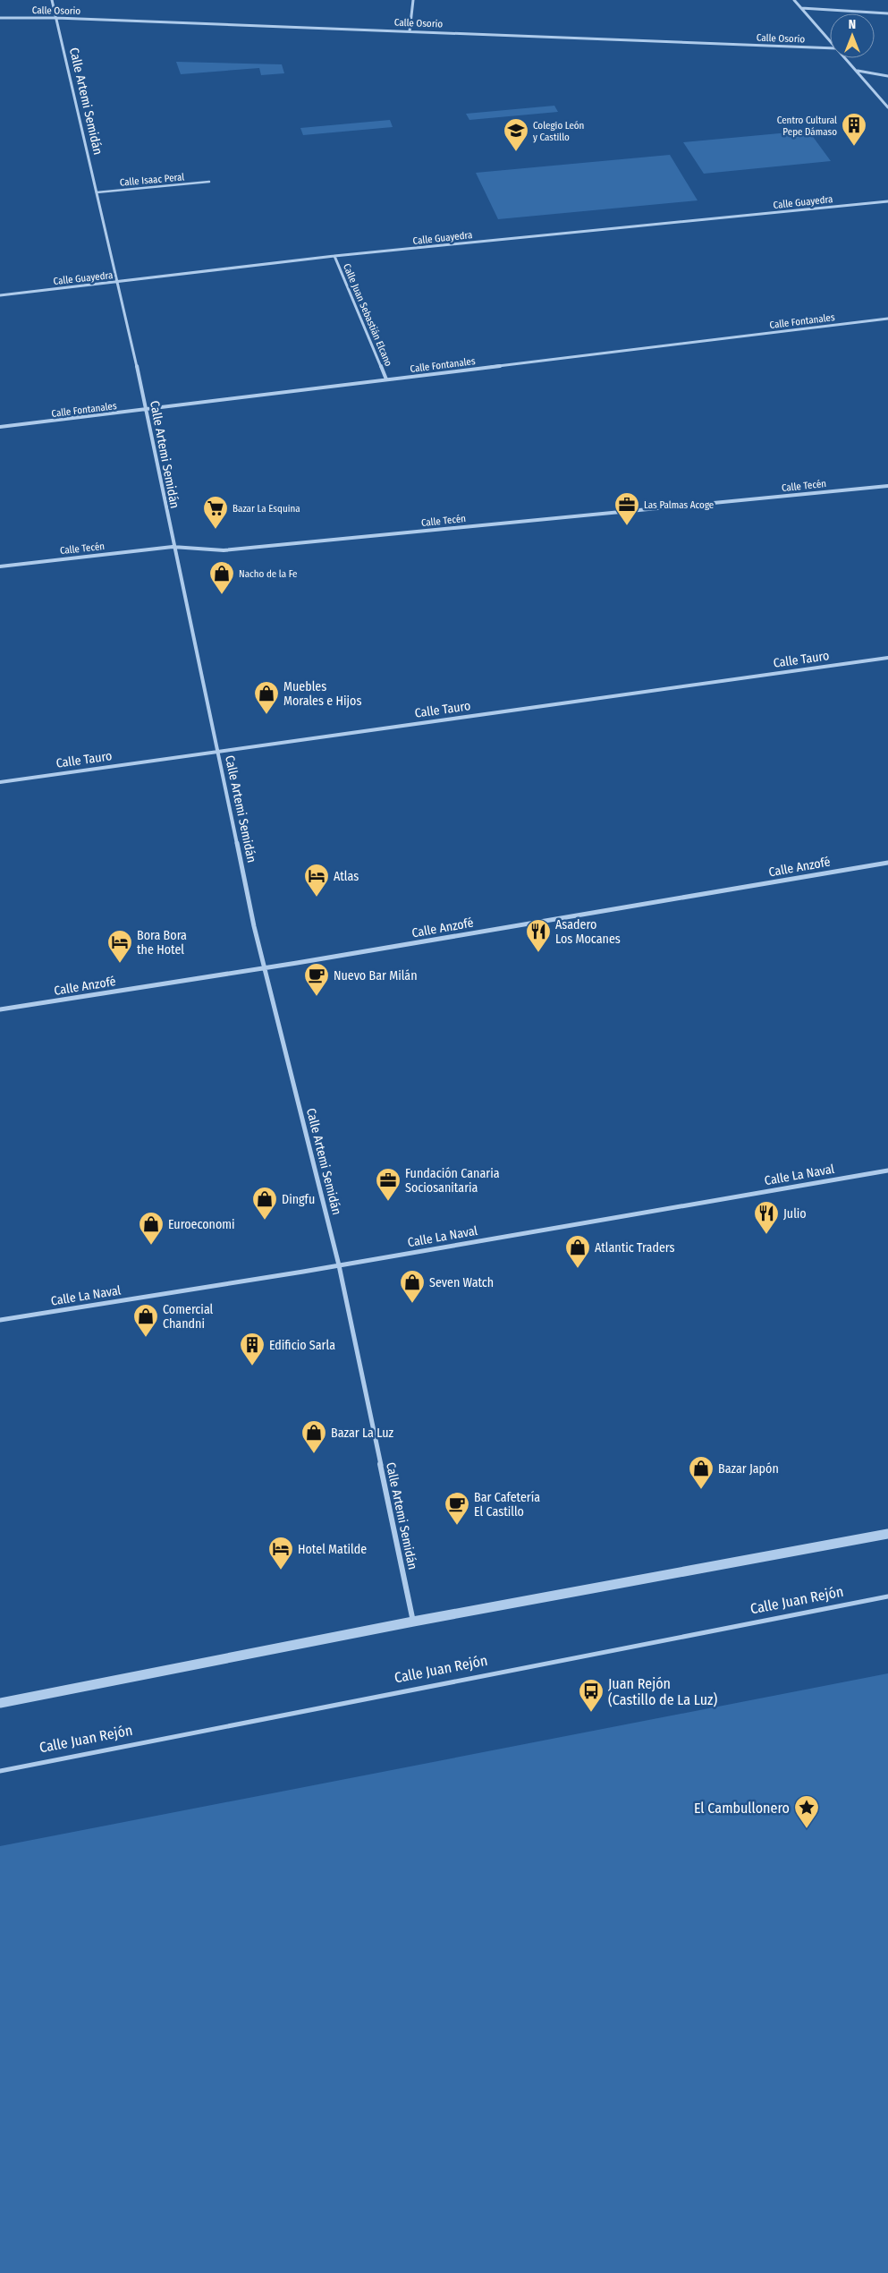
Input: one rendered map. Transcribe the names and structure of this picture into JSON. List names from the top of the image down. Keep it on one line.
{"streets":{"street":["Calle Osorio","Calle Artemi Semidán","Calle Isaac Peral","Calle Guayedra","Calle Juan Sebastián Elcano","Calle Fontanales","Calle Tecén","Calle Tauro","Calle Anzofé","Calle La Naval"],"lane":["Calle Juan Rejón"]},"crossings":[["Calle Osorio","Calle Artemi Semidán"],["Calle Artemi Semidán","Calle Isaac Peral"],["Calle Artemi Semidán","Calle Guayedra"],["Calle Artemi Semidán","Calle Fontanales"],["Calle Artemi Semidán","Calle Tecén"],["Calle Artemi Semidán","Calle Tauro"],["Calle Artemi Semidán","Calle Anzofé"],["Calle Artemi Semidán","Calle La Naval"],["Calle Guayedra","Calle Juan Sebastián Elcano"],["Calle Juan Sebastián Elcano","Calle Fontanales"]],"places":{"building":["Centro Cultural Pepe Dámaso","Edificio Sarla"],"school or university":["Colegio León y Castillo"],"office":["Las Palmas Acoge","Fundación Canaria Sociosanitaria"],"supermarket":["Bazar La Esquina"],"shop":["Nacho de la Fe","Muebles Morales e Hijos","Dingfu","Euroeconomi","Atlantic Traders","Seven Watch","Comercial Chandni","Bazar La Luz","Bazar Japón"],"hotel":["Atlas","Bora Bora the Hotel","Hotel Matilde"],"restaurant":["Asadero Los Mocanes","Julio"],"cafe":["Nuevo Bar Milán","Bar Cafetería El Castillo"],"bus stop":["Juan Rejón (Castillo de La Luz)"],"place":["El Cambullonero"]},"north":"top"}
